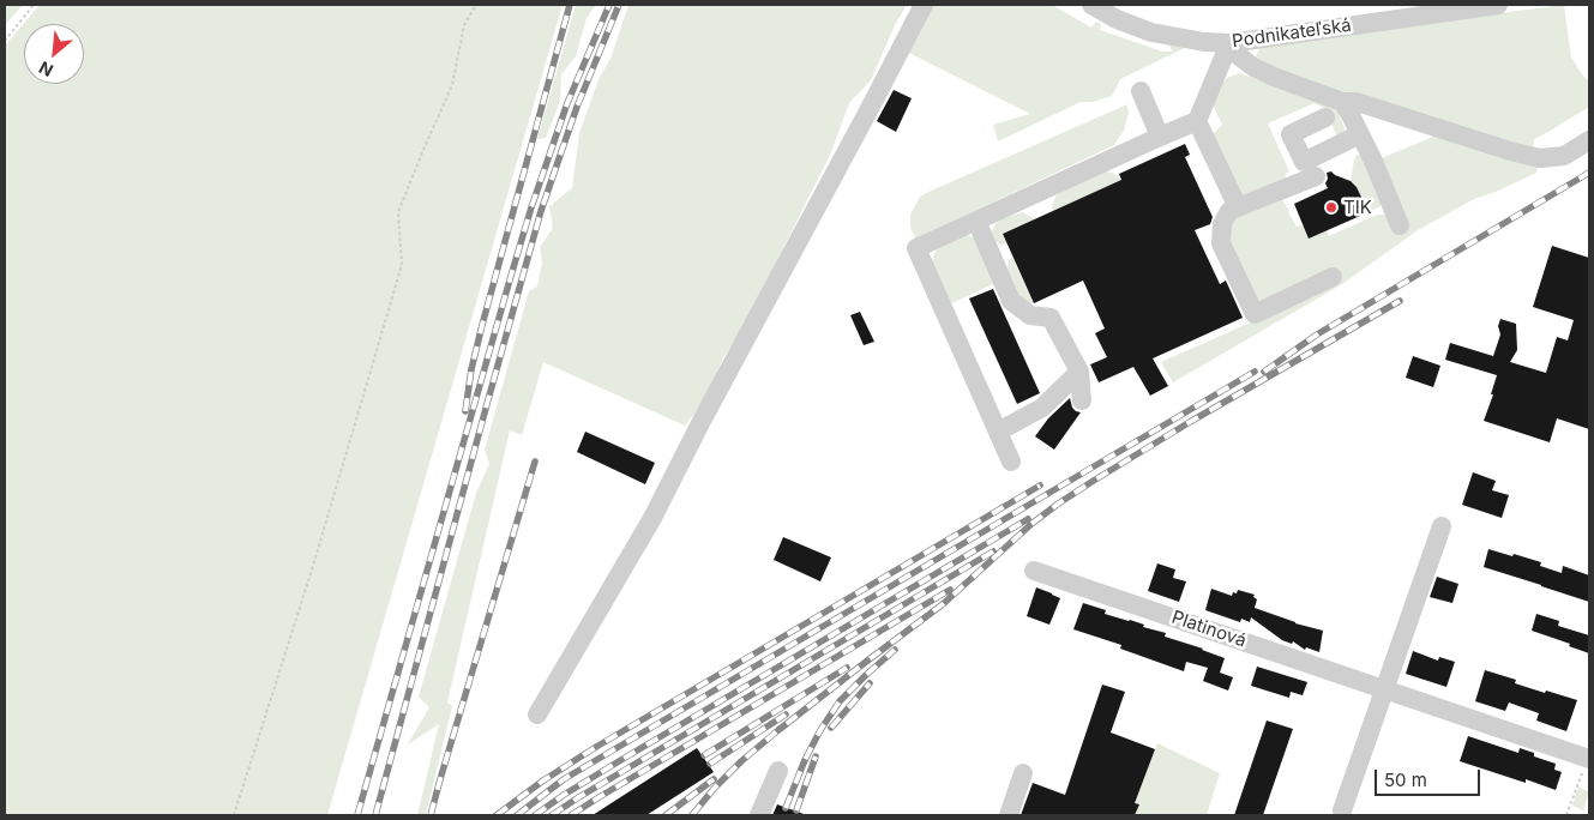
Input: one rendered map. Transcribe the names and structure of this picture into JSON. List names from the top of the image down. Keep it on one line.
{"streets":{"street":["Podnikateľská","Platinová"]},"places":["TIK"],"scale_bar":"50 m","north":"bottom left"}
